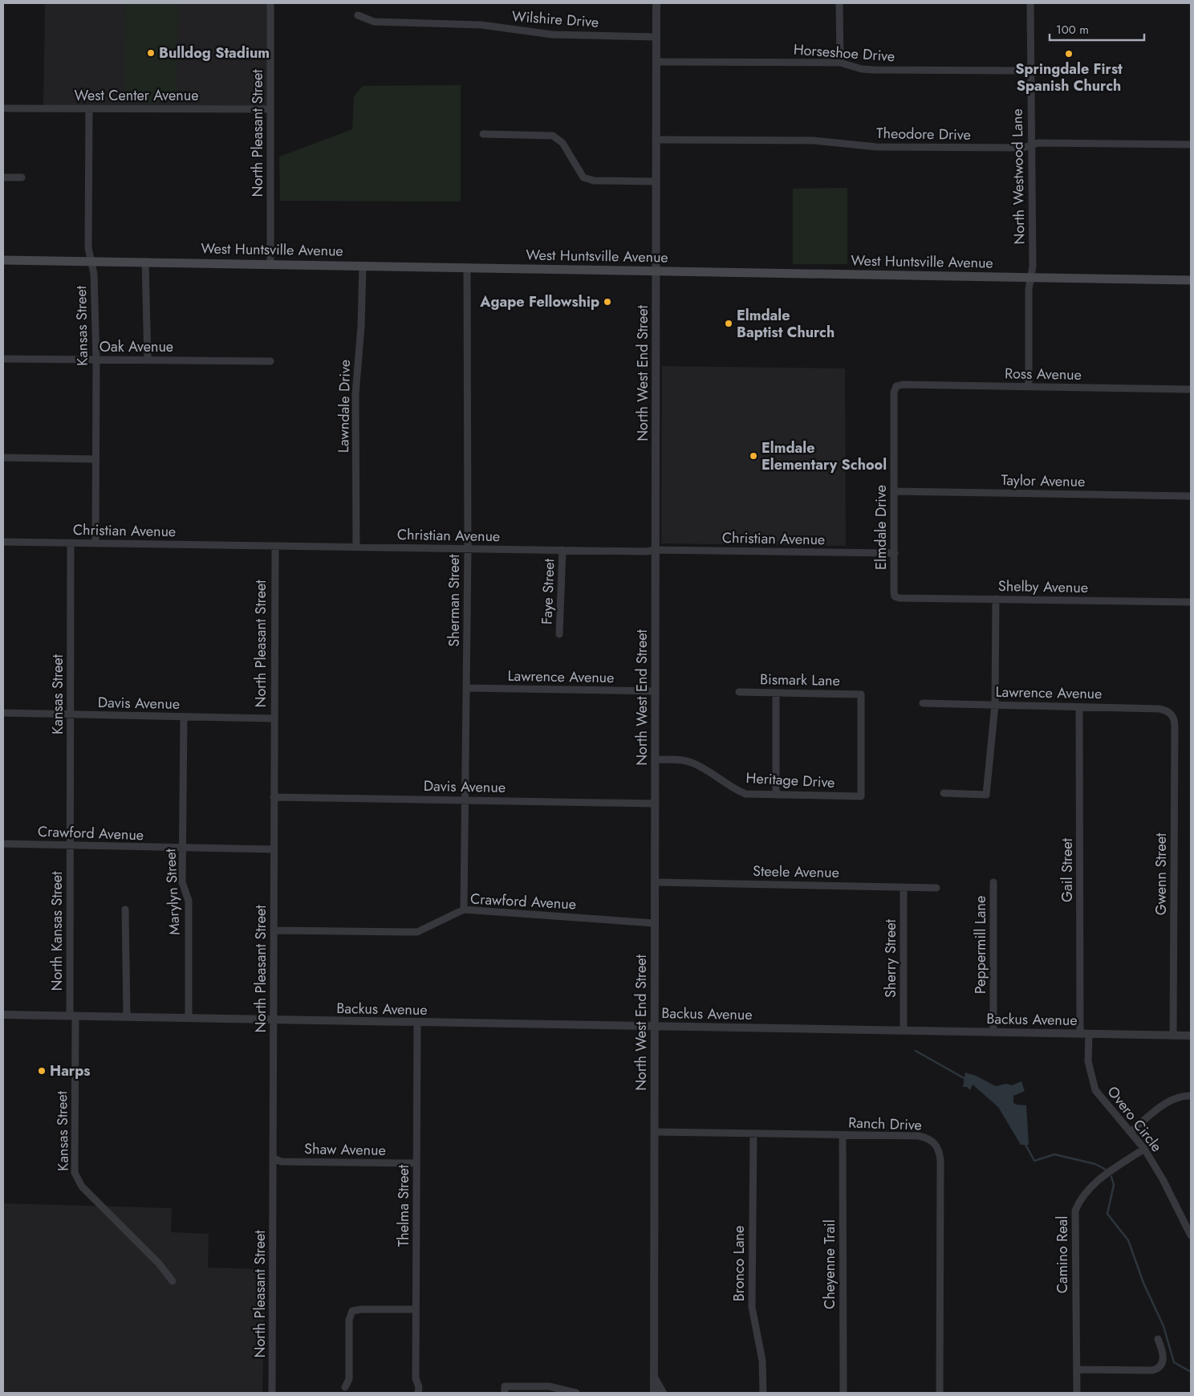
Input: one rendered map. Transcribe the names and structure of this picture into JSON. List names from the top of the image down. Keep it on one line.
{"streets":{"main road":["West Huntsville Avenue"],"street":["Wilshire Drive","Horseshoe Drive","West Center Avenue","North Pleasant Street","Theodore Drive","North Westwood Lane","Kansas Street","Oak Avenue","North West End Street","Ross Avenue","Lawndale Drive","Taylor Avenue","Elmdale Drive","Christian Avenue","Shelby Avenue","Faye Street","Sherman Street","Lawrence Avenue","Bismark Lane","Davis Avenue","Heritage Drive","Crawford Avenue","Gail Street","Steele Avenue","Gwenn Street","Marylyn Street","North Kansas Street","Peppermill Lane","Sherry Street","Backus Avenue","Overo Circle","Ranch Drive","Shaw Avenue","Thelma Street","Camino Real","Bronco Lane","Cheyenne Trail"]},"crossings":[["Wilshire Drive","North West End Street"],["Horseshoe Drive","North Westwood Lane"],["Horseshoe Drive","North West End Street"],["West Center Avenue","North Pleasant Street"],["West Center Avenue","Kansas Street"],["North Pleasant Street","West Huntsville Avenue"],["North Pleasant Street","Christian Avenue"],["North Pleasant Street","Davis Avenue"],["North Pleasant Street","Crawford Avenue"],["North Pleasant Street","Backus Avenue"],["North Pleasant Street","Shaw Avenue"],["Theodore Drive","North Westwood Lane"],["Theodore Drive","North West End Street"],["North Westwood Lane","West Huntsville Avenue"],["North Westwood Lane","Ross Avenue"],["West Huntsville Avenue","Kansas Street"],["West Huntsville Avenue","North West End Street"],["West Huntsville Avenue","Lawndale Drive"],["West Huntsville Avenue","Sherman Street"],["Kansas Street","Oak Avenue"],["Kansas Street","Christian Avenue"],["Kansas Street","Davis Avenue"],["Kansas Street","Crawford Avenue"],["Kansas Street","North Kansas Street"],["Kansas Street","Backus Avenue"],["North West End Street","Christian Avenue"],["North West End Street","Lawrence Avenue"],["North West End Street","Davis Avenue"],["North West End Street","Heritage Drive"],["North West End Street","Crawford Avenue"],["North West End Street","Steele Avenue"],["North West End Street","Backus Avenue"],["North West End Street","Ranch Drive"],["Ross Avenue","Elmdale Drive"],["Lawndale Drive","Christian Avenue"],["Taylor Avenue","Elmdale Drive"],["Elmdale Drive","Christian Avenue"],["Elmdale Drive","Shelby Avenue"],["Christian Avenue","Faye Street"],["Christian Avenue","Sherman Street"],["Sherman Street","Lawrence Avenue"],["Sherman Street","Davis Avenue"],["Sherman Street","Crawford Avenue"],["Lawrence Avenue","Gail Street"],["Lawrence Avenue","Gwenn Street"],["Bismark Lane","Heritage Drive"],["Davis Avenue","Marylyn Street"],["Crawford Avenue","Marylyn Street"],["Crawford Avenue","North Kansas Street"],["Gail Street","Backus Avenue"],["Gail Street","Overo Circle"],["Steele Avenue","Sherry Street"],["Gwenn Street","Backus Avenue"],["Marylyn Street","Backus Avenue"],["North Kansas Street","Backus Avenue"],["Peppermill Lane","Backus Avenue"],["Sherry Street","Backus Avenue"],["Backus Avenue","Overo Circle"],["Backus Avenue","Thelma Street"],["Overo Circle","Camino Real"],["Ranch Drive","Bronco Lane"],["Ranch Drive","Cheyenne Trail"],["Shaw Avenue","Thelma Street"]],"places":["Bulldog Stadium","Springdale First Spanish Church","Agape Fellowship","Elmdale Baptist Church","Elmdale Elementary School","Harps"],"scale_bar":"100 m"}
